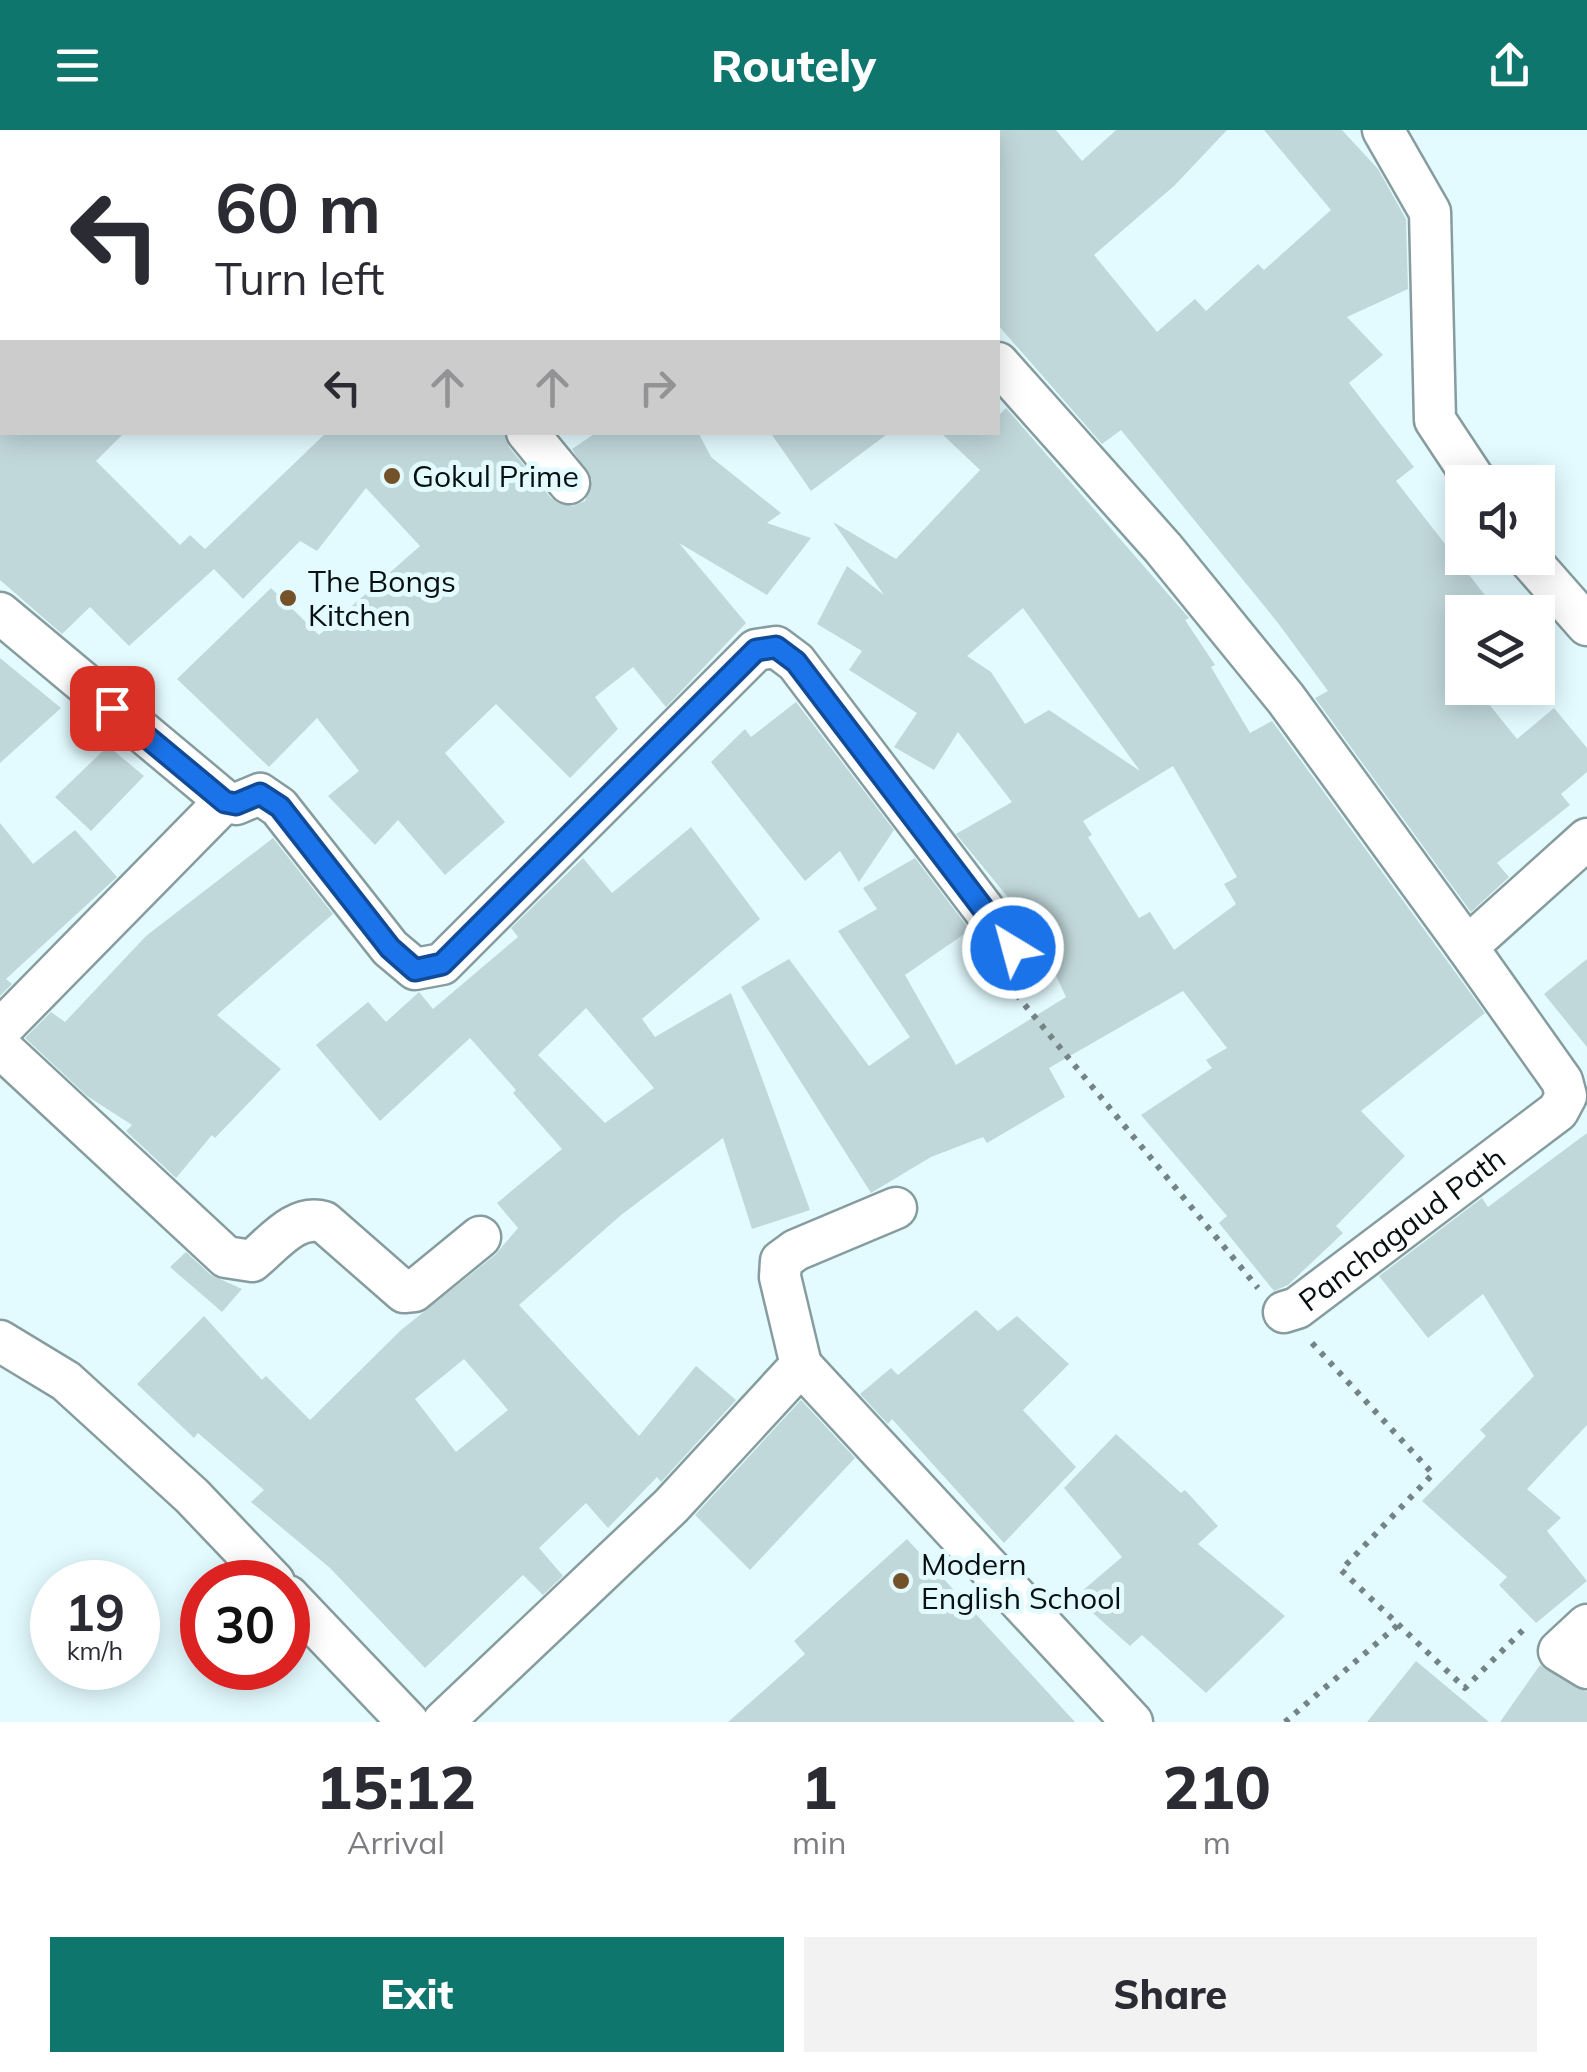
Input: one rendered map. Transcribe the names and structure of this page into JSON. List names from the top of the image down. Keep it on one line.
{"streets":{"street":["Panchagaud Path"]},"places":["Gokul Prime","The Bongs Kitchen","Modern English School"],"page":{"header":"Routely","turn":["60 m","Turn left"],"speed":"19 km/h","limit":"30","eta":["15:12","Arrival","1","min","210","m"],"buttons":["Exit","Share"]}}
